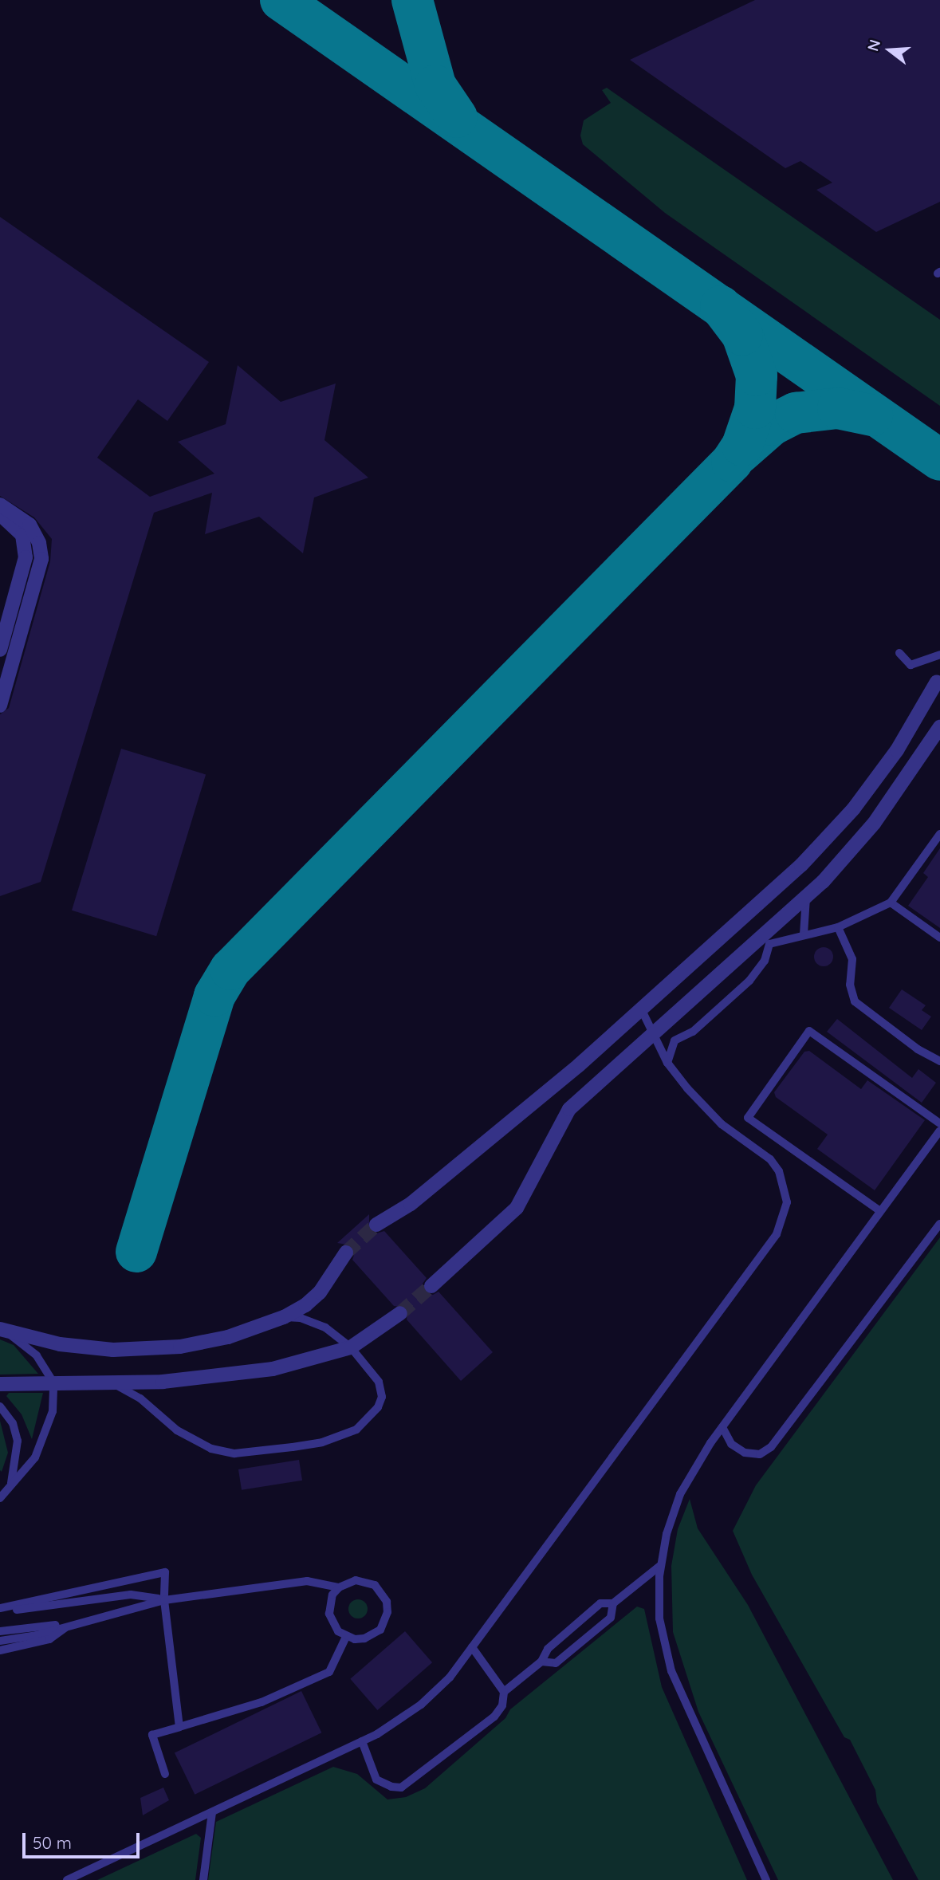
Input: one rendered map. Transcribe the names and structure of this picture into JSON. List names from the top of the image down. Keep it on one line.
{"scale_bar":"50 m","north":"left"}
